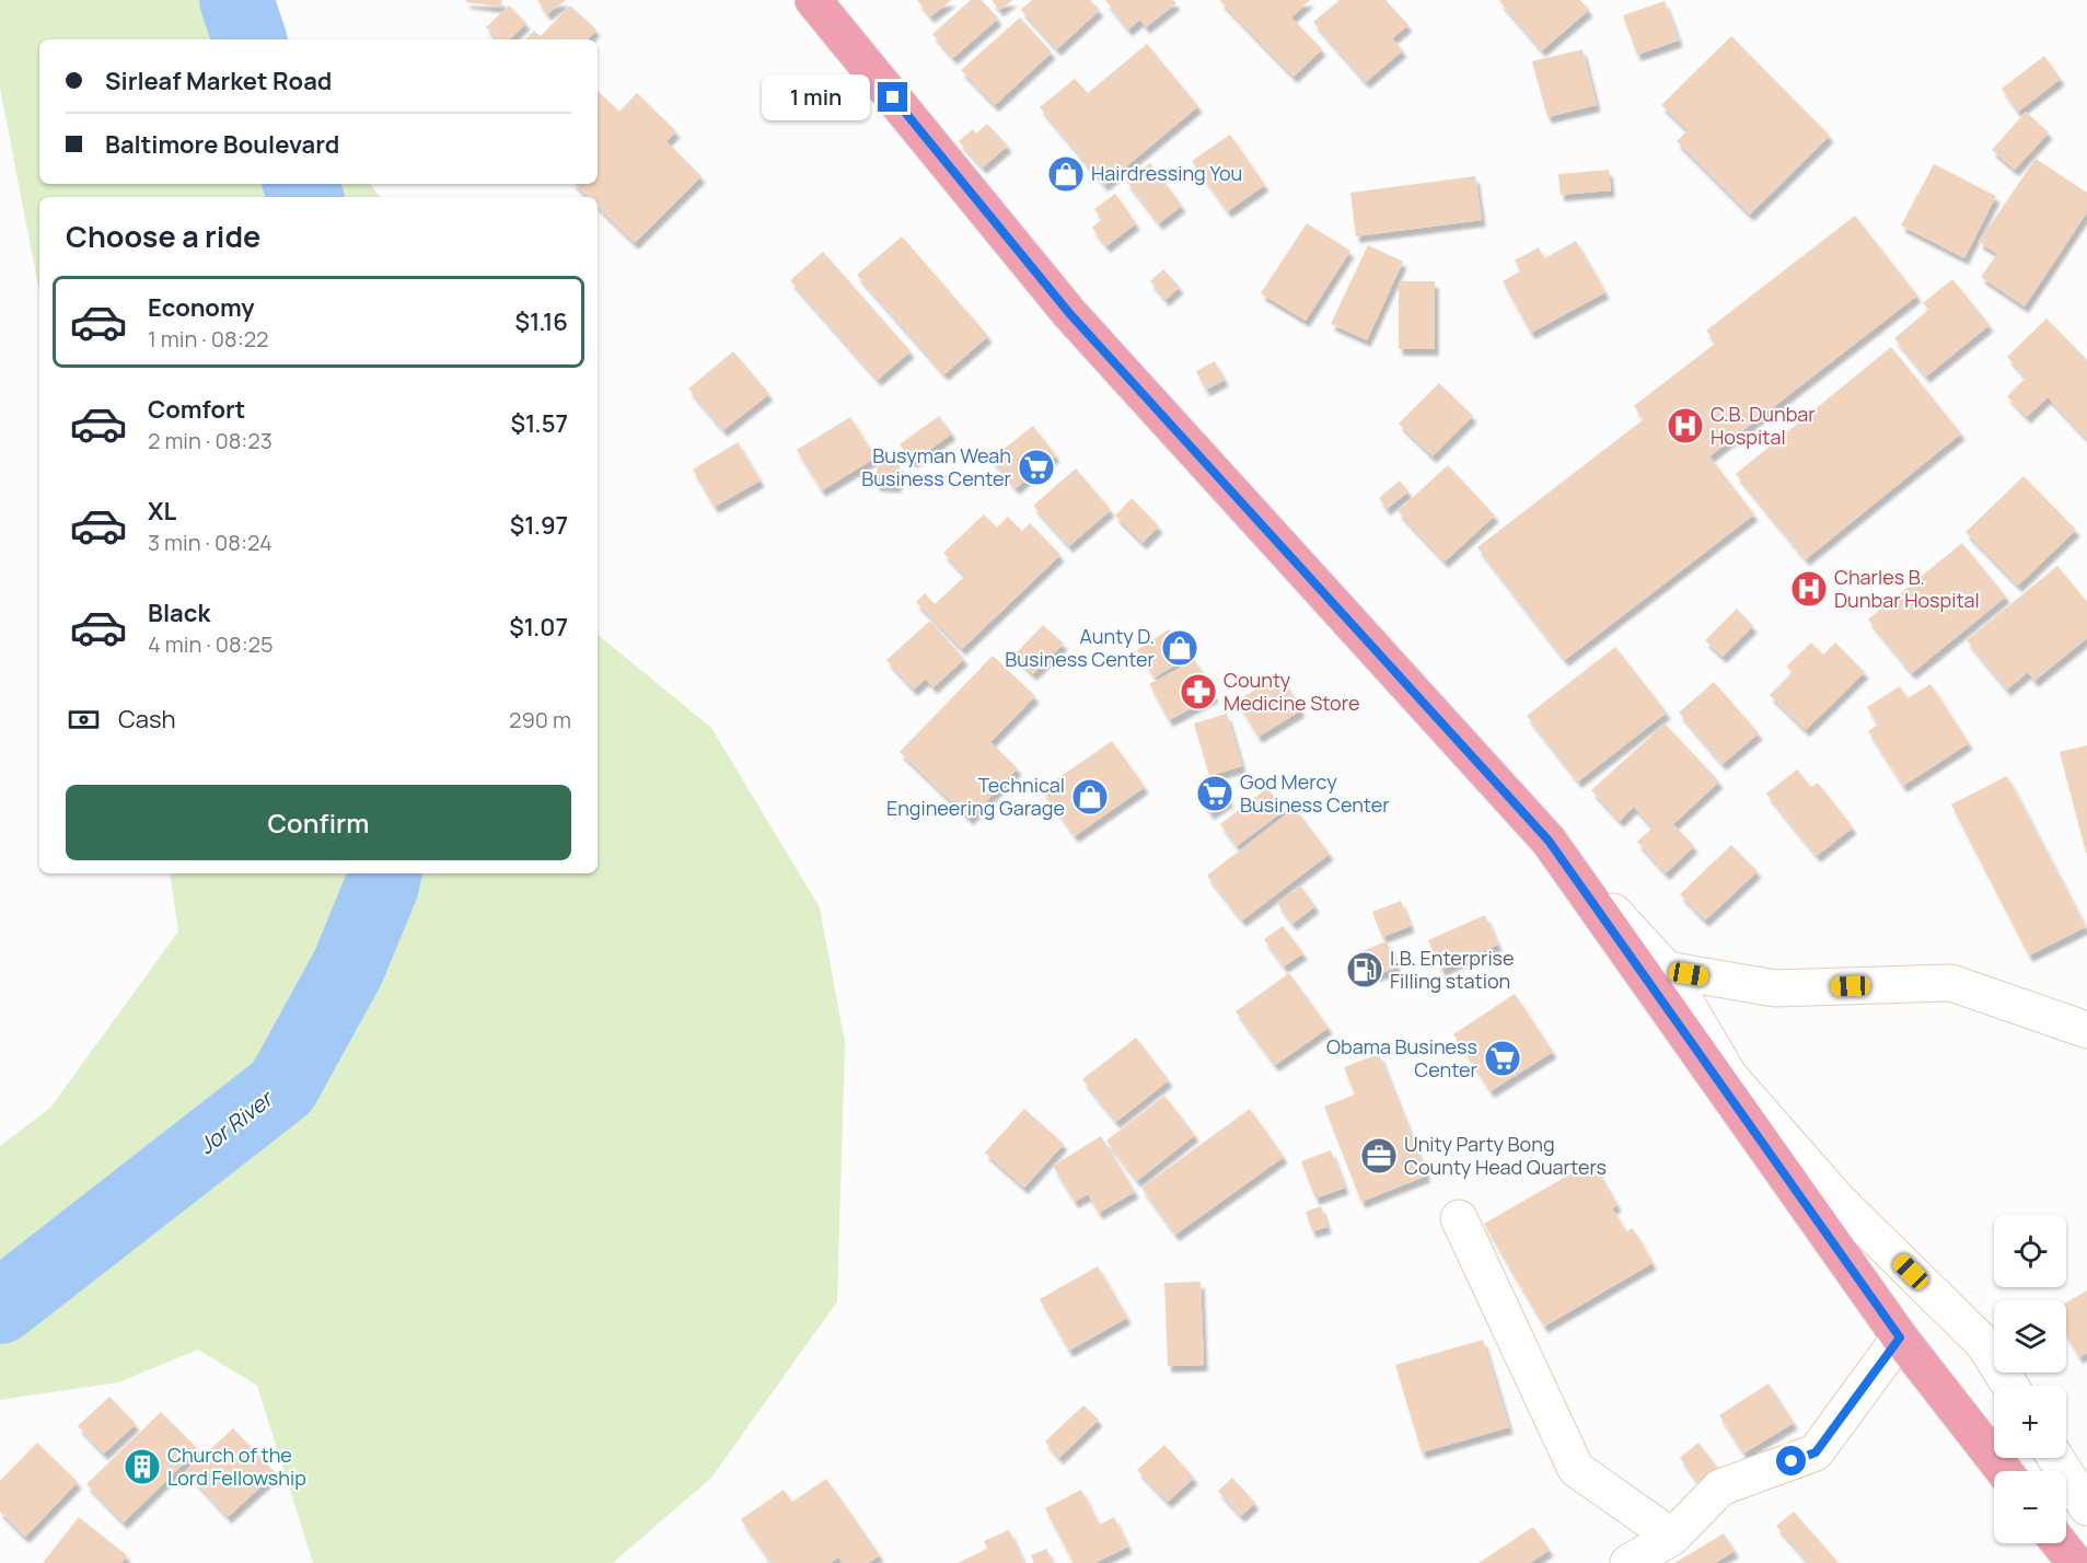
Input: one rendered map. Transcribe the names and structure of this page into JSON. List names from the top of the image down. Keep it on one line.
{"water":["Jor River"],"places":{"shop":["Hairdressing You","Aunty D. Business Center","Technical Engineering Garage"],"hospital":["C.B. Dunbar Hospital","Charles B. Dunbar Hospital"],"supermarket":["Busyman Weah Business Center","God Mercy Business Center","Obama Business Center"],"pharmacy":["County Medicine Store"],"fuel station":["I.B. Enterprise Filling station"],"office":["Unity Party Bong County Head Quarters"],"building":["Church of the Lord Fellowship"]},"page":{"banner":["Sirleaf Market Road","Baltimore Boulevard"],"bubble":"1 min","heading":"Choose a ride","list":[{"name":"Economy","note":"1 min · 08:22","value":"$1.16"},{"name":"Comfort","note":"2 min · 08:23","value":"$1.57"},{"name":"XL","note":"3 min · 08:24","value":"$1.97"},{"name":"Black","note":"4 min · 08:25","value":"$1.07"}],"pay":["Cash","290 m"],"buttons":"Confirm","map_buttons":["+","−"]}}
